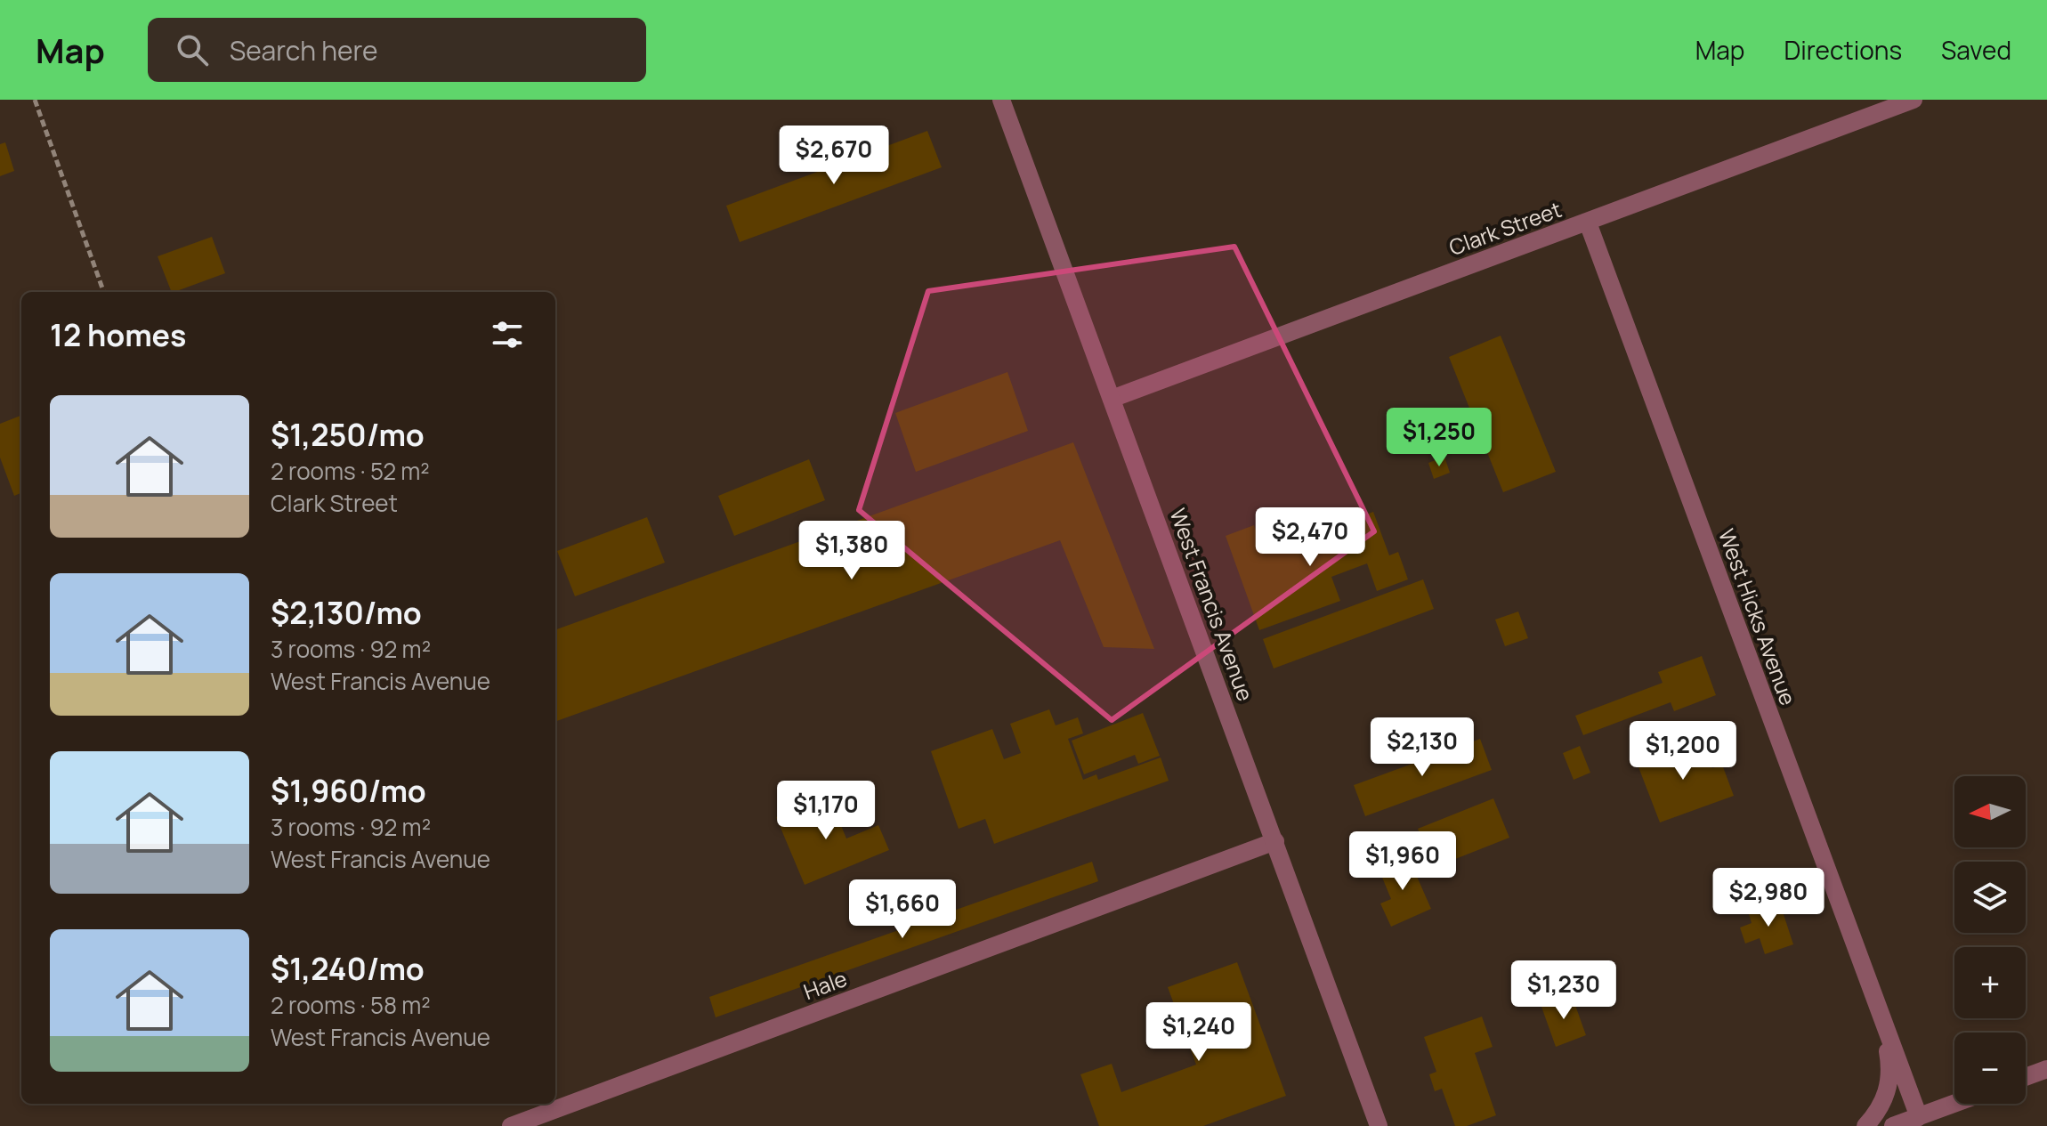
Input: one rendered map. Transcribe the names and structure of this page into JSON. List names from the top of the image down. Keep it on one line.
{"streets":{"street":["Clark Street","West Francis Avenue","West Hicks Avenue","Hale"]},"crossings":[["Clark Street","West Francis Avenue"],["Clark Street","West Hicks Avenue"],["West Francis Avenue","Hale"]],"north":"left","page":{"header":"Map","search":"Search here","nav":["Map","Directions","Saved"],"price":["$2,670","$1,250","$2,470","$1,380","$2,130","$1,200","$1,170","$1,960","$2,980","$1,660","$1,230","$1,240"],"heading":"12 homes","list":[{"name":"$1,250/mo","note":"2 rooms · 52 m² · Clark Street"},{"name":"$2,130/mo","note":"3 rooms · 92 m² · West Francis Avenue"},{"name":"$1,960/mo","note":"3 rooms · 92 m² · West Francis Avenue"},{"name":"$1,240/mo","note":"2 rooms · 58 m² · West Francis Avenue"}],"map_buttons":["+","−"]}}
